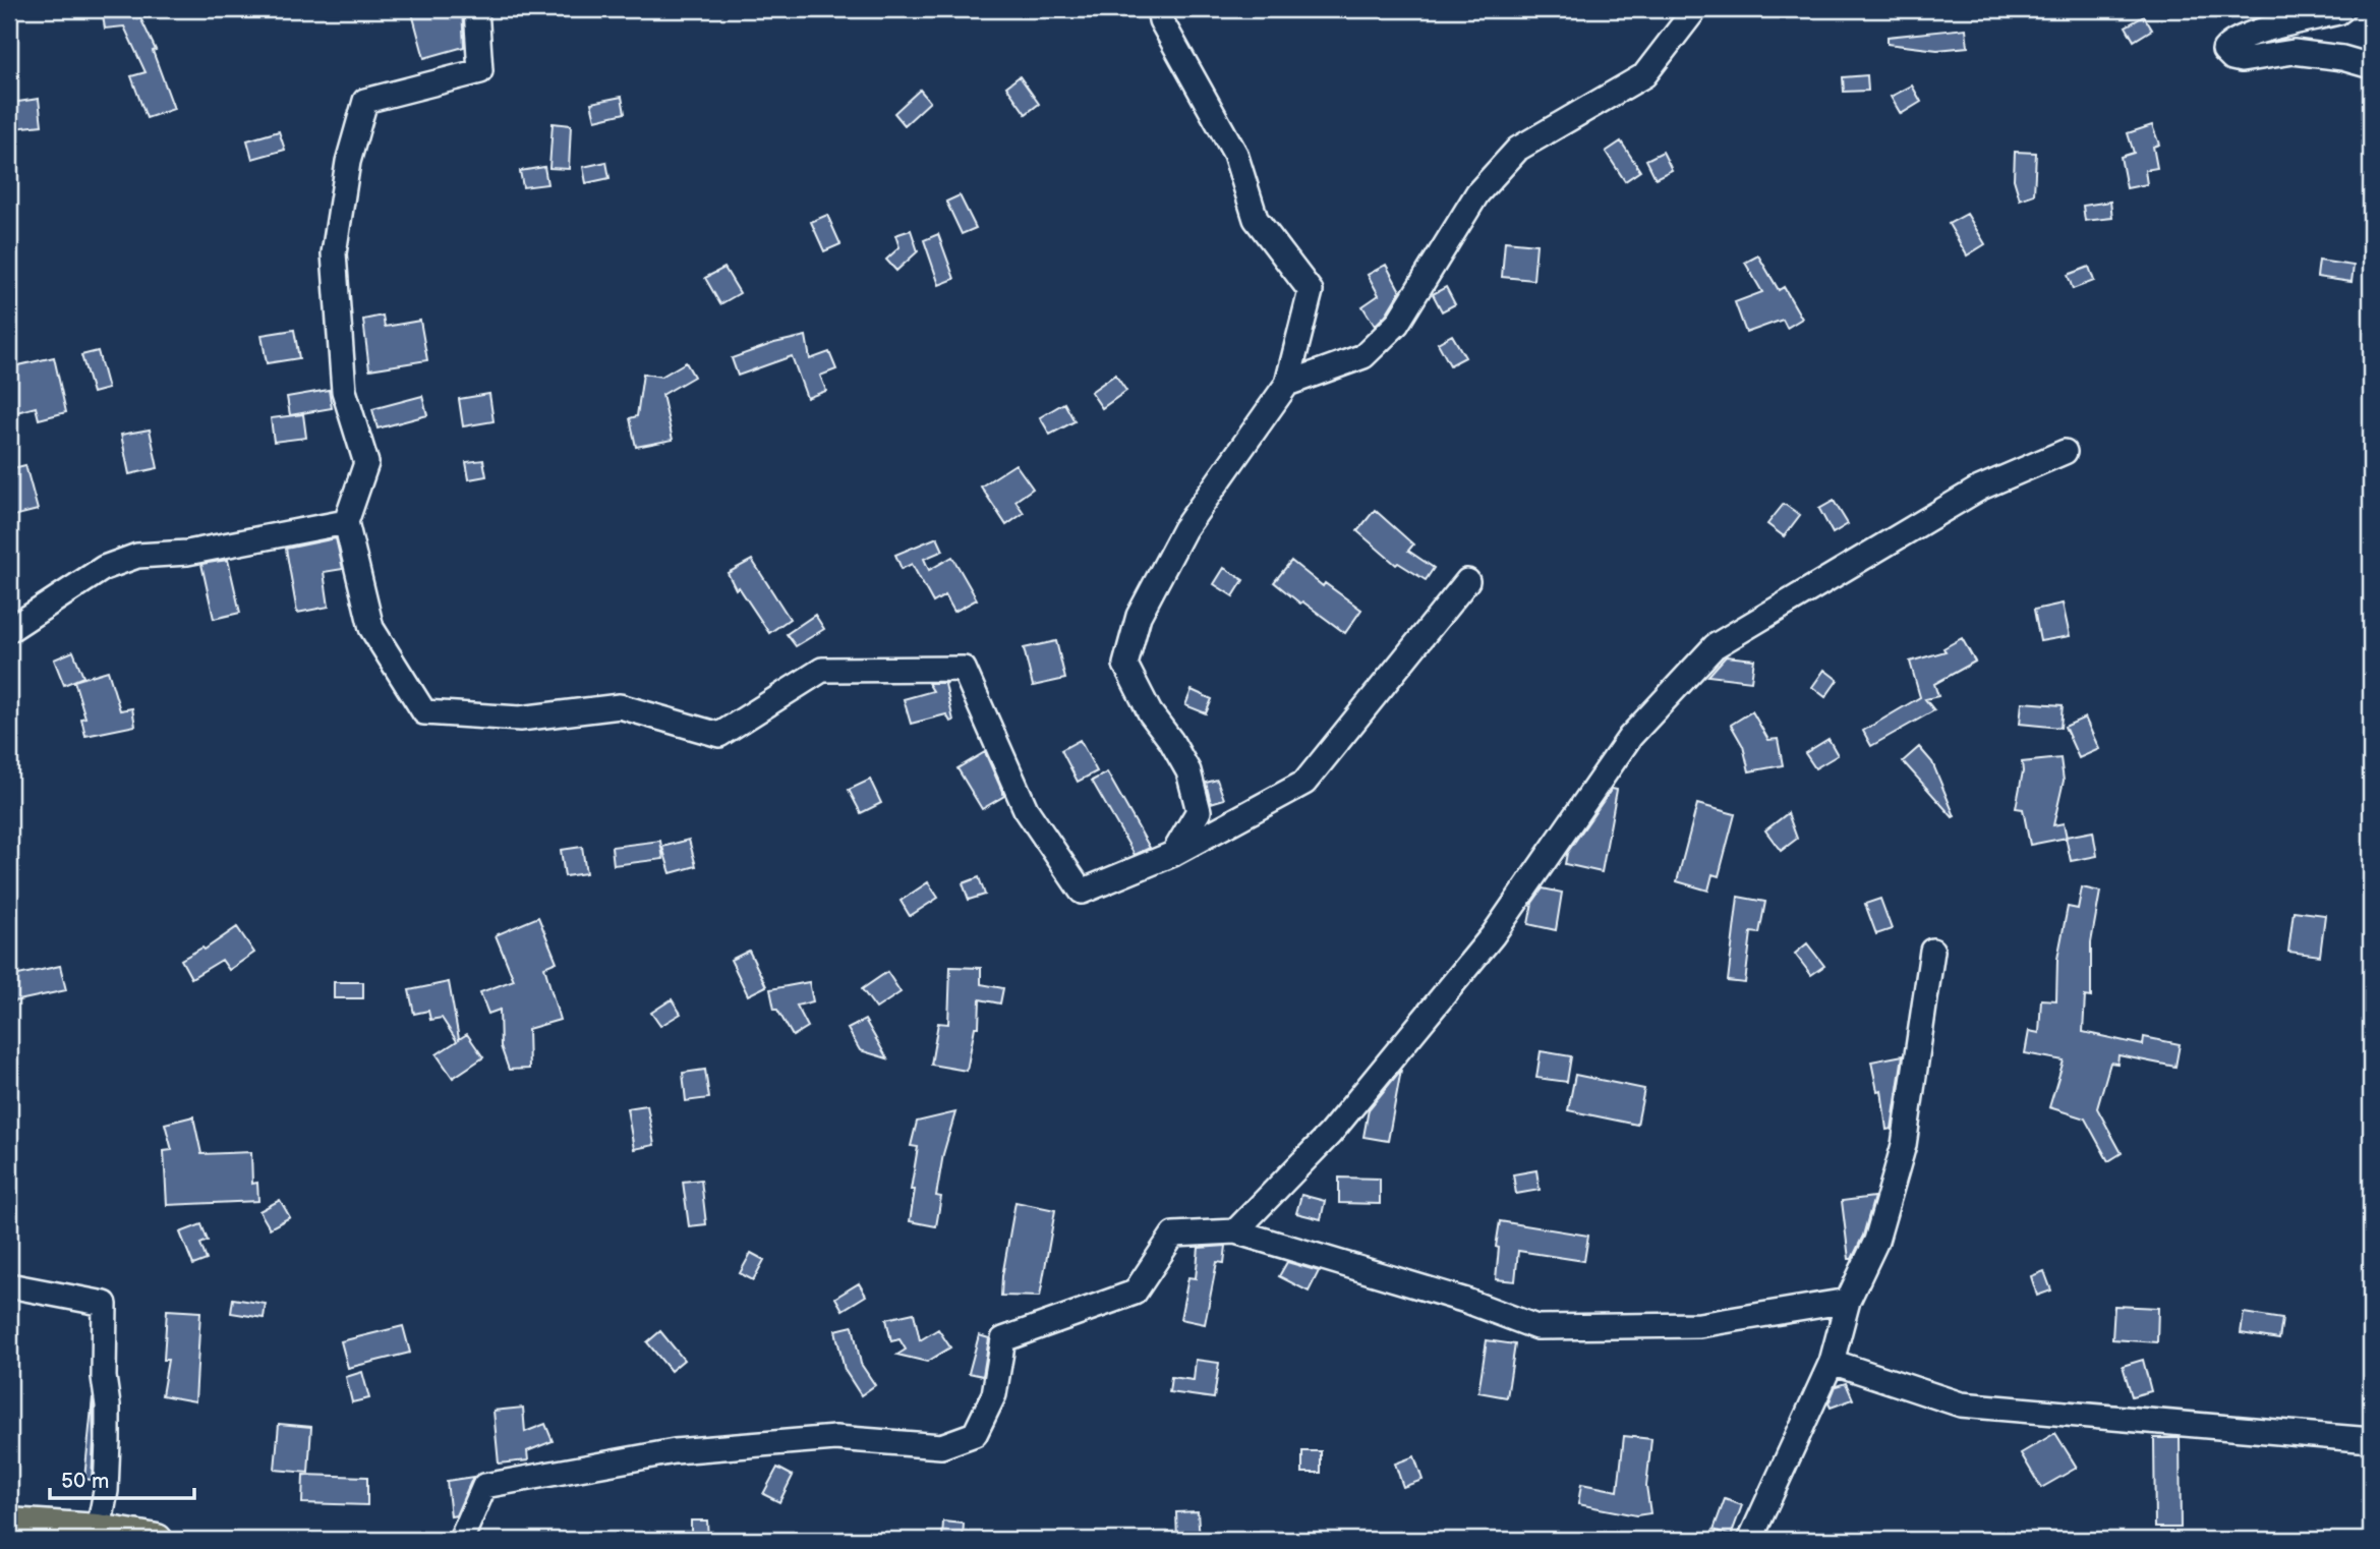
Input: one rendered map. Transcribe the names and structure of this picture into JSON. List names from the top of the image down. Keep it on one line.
{"scale_bar":"50 m"}
